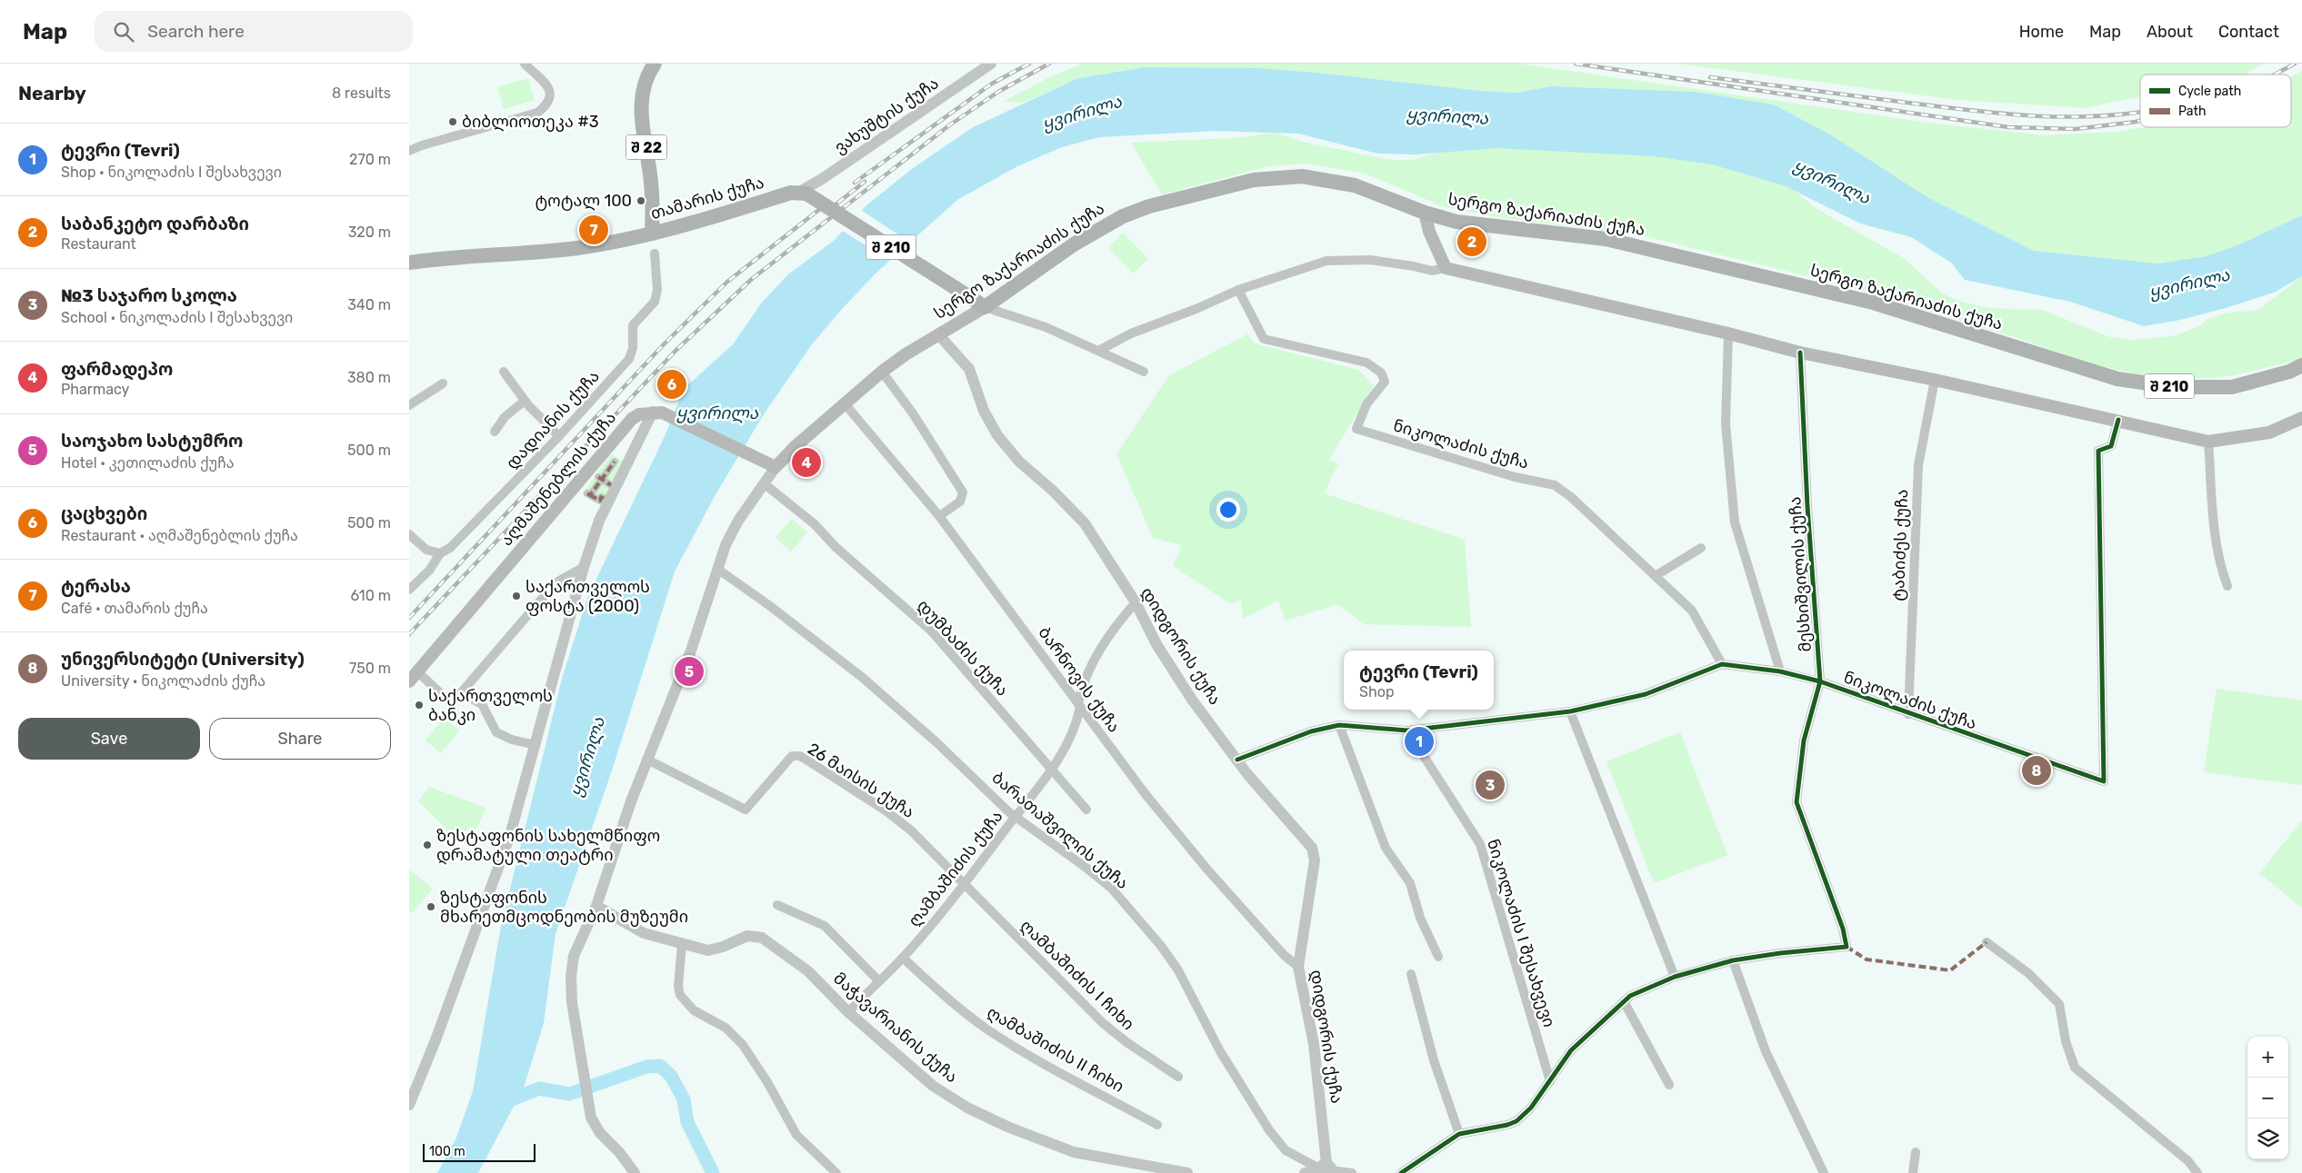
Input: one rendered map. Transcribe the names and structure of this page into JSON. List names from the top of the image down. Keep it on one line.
{"streets":{"main road":["შ 22","თამარის ქუჩა","სერგო ზაქარიაძის ქუჩა","შ 210","აღმაშენებლის ქუჩა"],"street":["ვახუშტის ქუჩა","დადიანის ქუჩა","ნიკოლაძის ქუჩა","ტაბიძეს ქუჩა","მესხიშვილის ქუჩა","დიდგორის ქუჩა","დუმბაძის ქუჩა","ბარნოვის ქუჩა","26 მაისის ქუჩა","ბარათაშვილის ქუჩა","ღამბაშიძის ქუჩა","ნიკოლაძის I შესახვევი","ღამბაშიძის I ჩიხი","მაჭავარიანის ქუჩა","ღამბაშიძის II ჩიხი"]},"crossings":[["ვახუშტის ქუჩა","თამარის ქუჩა"],["ვახუშტის ქუჩა","შ 210"],["შ 22","თამარის ქუჩა"],["თამარის ქუჩა","შ 210"],["სერგო ზაქარიაძის ქუჩა","შ 210"],["სერგო ზაქარიაძის ქუჩა","დიდგორის ქუჩა"],["სერგო ზაქარიაძის ქუჩა","ბარნოვის ქუჩა"],["ნიკოლაძის ქუჩა","ტაბიძეს ქუჩა"],["ნიკოლაძის ქუჩა","მესხიშვილის ქუჩა"],["ნიკოლაძის ქუჩა","დიდგორის ქუჩა"],["ნიკოლაძის ქუჩა","ნიკოლაძის I შესახვევი"],["დიდგორის ქუჩა","ბარნოვის ქუჩა"],["დიდგორის ქუჩა","ბარათაშვილის ქუჩა"],["დიდგორის ქუჩა","ღამბაშიძის ქუჩა"],["დუმბაძის ქუჩა","ღამბაშიძის ქუჩა"],["ბარნოვის ქუჩა","ღამბაშიძის ქუჩა"],["26 მაისის ქუჩა","ღამბაშიძის ქუჩა"],["26 მაისის ქუჩა","ღამბაშიძის I ჩიხი"],["ბარათაშვილის ქუჩა","ღამბაშიძის ქუჩა"],["ღამბაშიძის ქუჩა","ღამბაშიძის I ჩიხი"],["ღამბაშიძის ქუჩა","მაჭავარიანის ქუჩა"],["ღამბაშიძის ქუჩა","ღამბაშიძის II ჩიხი"]],"water":["ყვირილა"],"places":["ბიბლიოთეკა #3","ტოტალ 100","საქართველოს ფოსტა (2000)","საქართველოს ბანკი","ზესტაფონის სახელმწიფო დრამატული თეატრი","ზესტაფონის მხარეთმცოდნეობის მუზეუმი"],"legend":["Cycle path","Path"],"scale_bar":"100 m","page":{"header":"Map","search":"Search here","nav":["Home","Map","About","Contact"],"heading":["Nearby","8 results"],"list":[{"mark":"1","name":"ტევრი (Tevri)","note":"Shop · ნიკოლაძის I შესახვევი","value":"270 m"},{"mark":"2","name":"საბანკეტო დარბაზი","note":"Restaurant","value":"320 m"},{"mark":"3","name":"№3 საჯარო სკოლა","note":"School · ნიკოლაძის I შესახვევი","value":"340 m"},{"mark":"4","name":"ფარმადეპო","note":"Pharmacy","value":"380 m"},{"mark":"5","name":"საოჯახო სასტუმრო","note":"Hotel · კეთილაძის ქუჩა","value":"500 m"},{"mark":"6","name":"ცაცხვები","note":"Restaurant · აღმაშენებლის ქუჩა","value":"500 m"},{"mark":"7","name":"ტერასა","note":"Café · თამარის ქუჩა","value":"610 m"},{"mark":"8","name":"უნივერსიტეტი (University)","note":"University · ნიკოლაძის ქუჩა","value":"750 m"}],"pins":["7","2","6","4","5","1","8","3"],"popup":["ტევრი (Tevri)","Shop"],"buttons":["Save","Share"],"map_buttons":["+","−"],"scale":"100 m"}}
